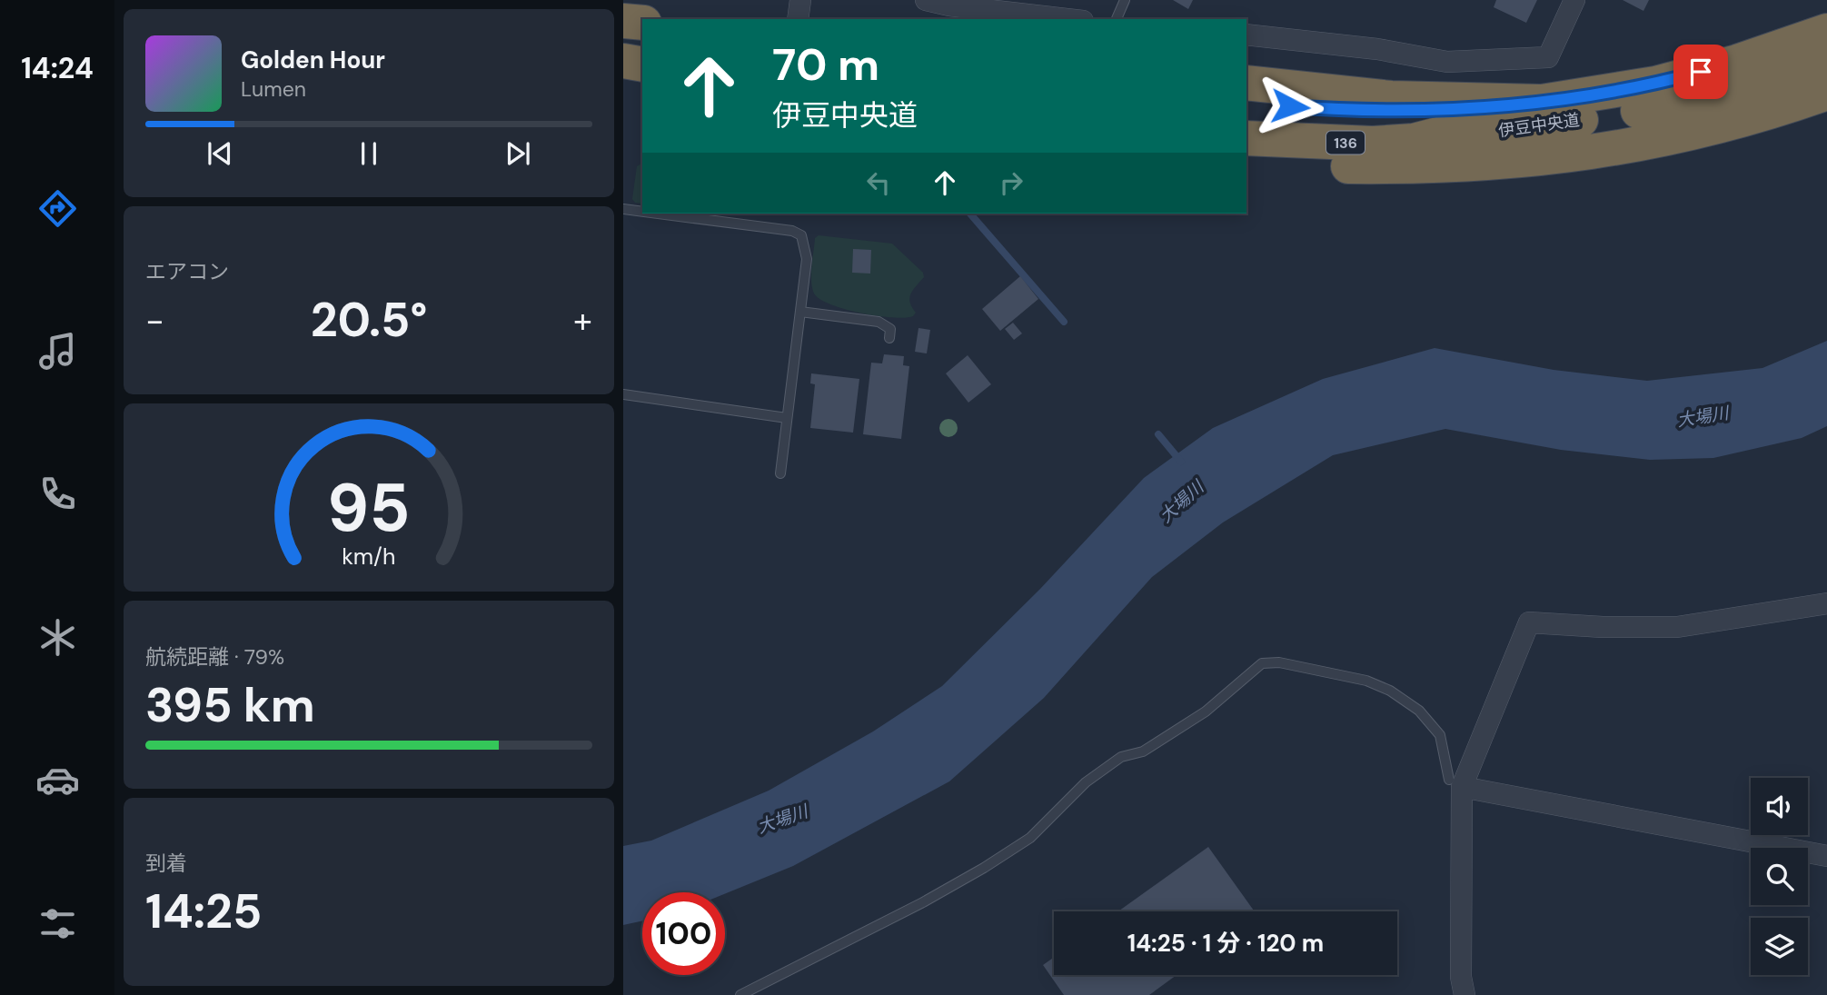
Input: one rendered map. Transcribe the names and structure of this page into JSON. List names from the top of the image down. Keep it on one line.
{"streets":{"highway":["伊豆中央道","136"]},"water":["大場川"],"page":{"tabs":"14:24","turn":["70 m","伊豆中央道"],"song":["Golden Hour","Lumen"],"tile":["エアコン",["航続距離 · 79%","395 km"],["到着","14:25"]],"heat":["−","20.5°","+"],"limit":"100","trip":"14:25 · 1 分 · 120 m","gauge":["95","km/h"]}}
